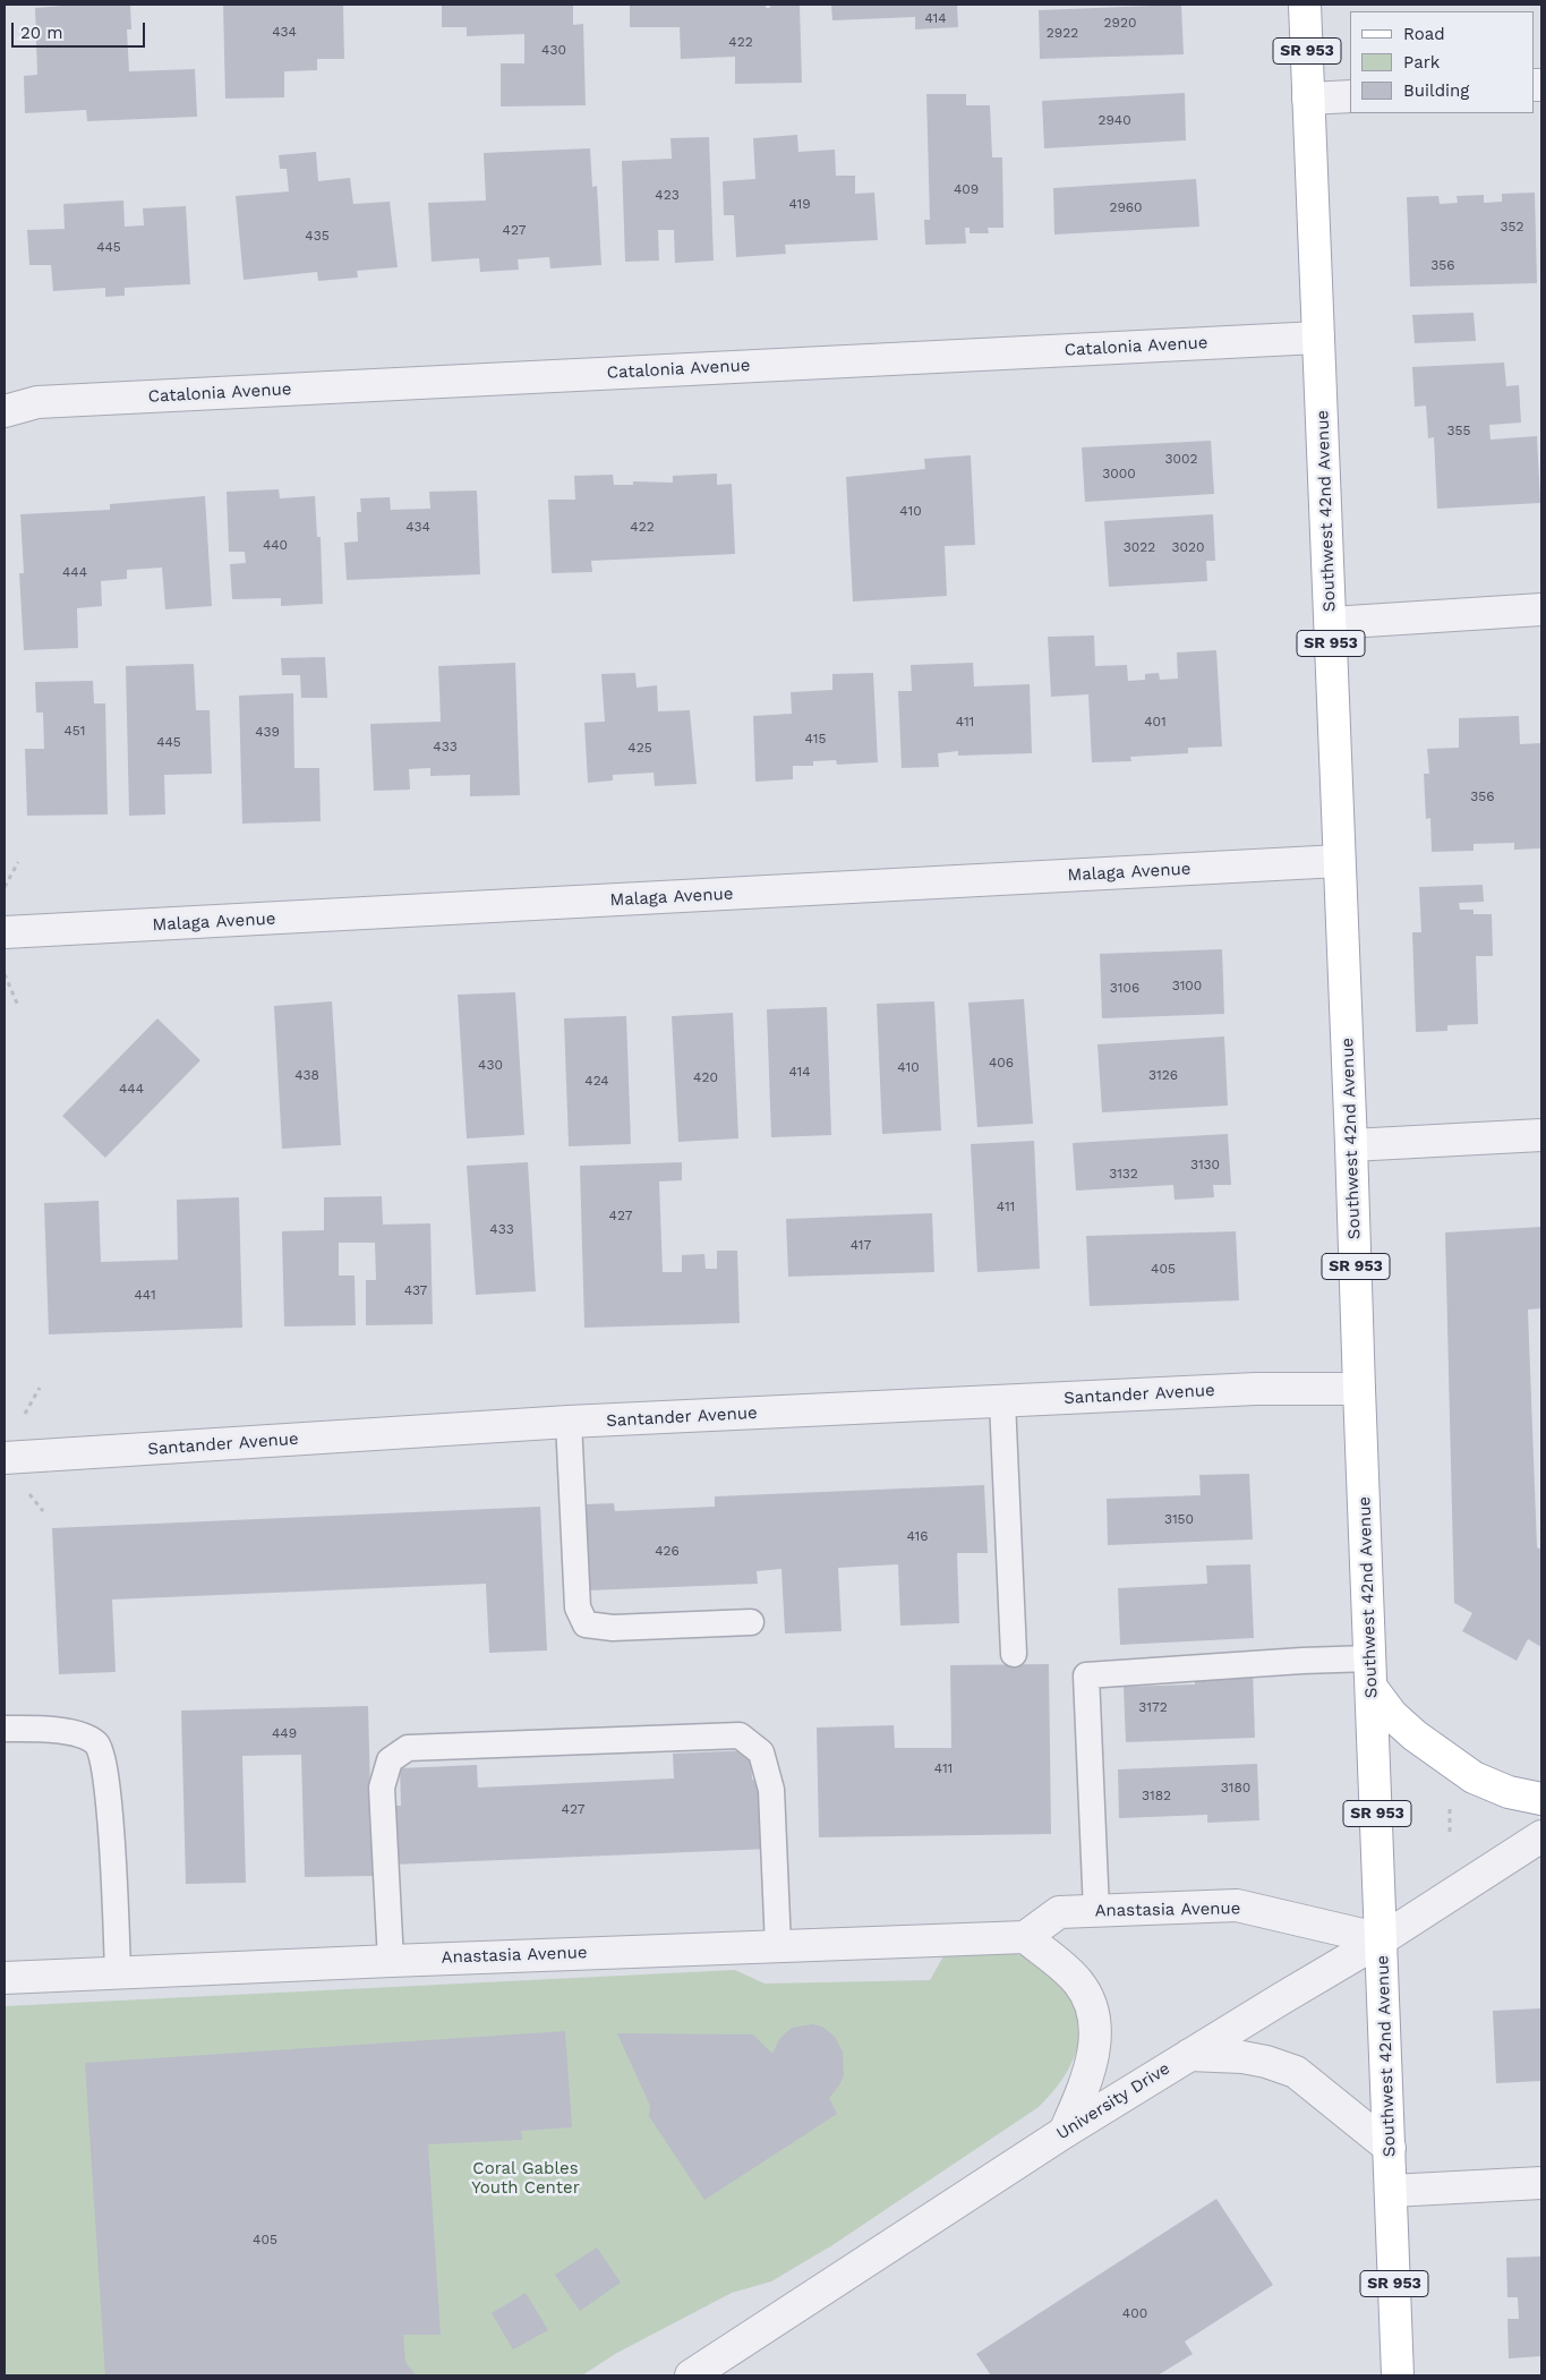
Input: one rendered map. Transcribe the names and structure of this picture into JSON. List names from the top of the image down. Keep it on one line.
{"streets":{"main road":["SR 953","Southwest 42nd Avenue"],"street":["Catalonia Avenue","Malaga Avenue","Santander Avenue","Anastasia Avenue","University Drive"]},"crossings":[["Catalonia Avenue","Southwest 42nd Avenue"],["Southwest 42nd Avenue","Malaga Avenue"],["Southwest 42nd Avenue","Santander Avenue"],["Southwest 42nd Avenue","Anastasia Avenue"],["Southwest 42nd Avenue","University Drive"],["Anastasia Avenue","University Drive"]],"parks":["Coral Gables Youth Center"],"house_numbers":["414","2920","434","2922","422","430","2940","409","423","419","2960","352","427","435","445","356","355","3002","3000","410","434","422","440","3022","3020","444","411","401","451","439","415","445","433","425","356","3100","3106","406","430","410","414","438","3126","420","424","444","3130","3132","411","427","433","417","405","437","441","3150","416","426","3172","449","411","3180","3182","427","405","400"],"legend":["Road","Park","Building"],"scale_bar":"20 m"}
